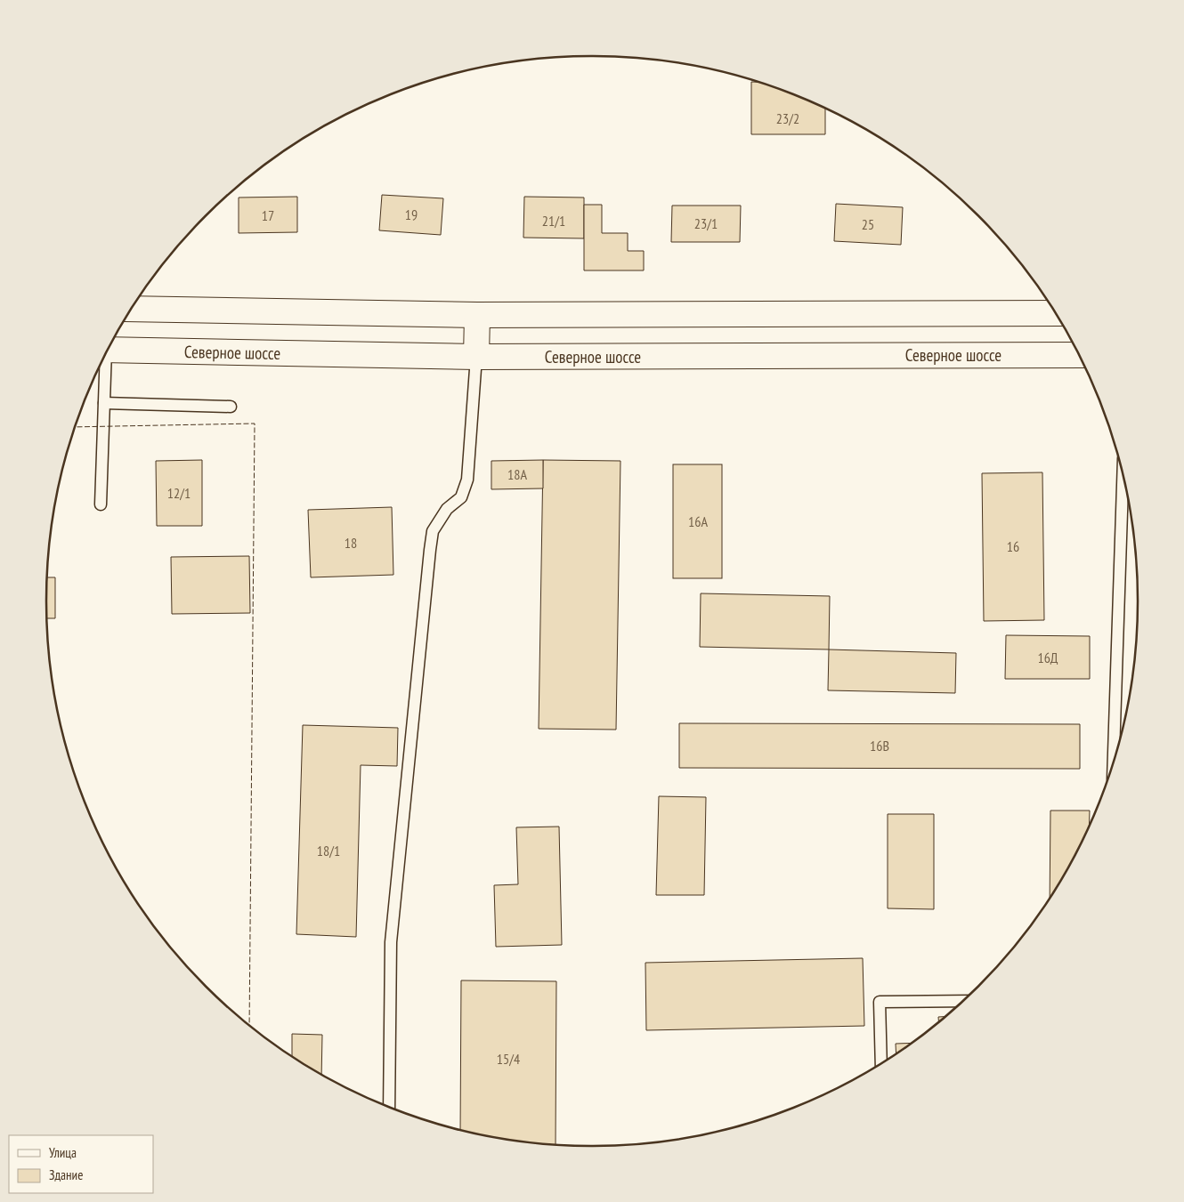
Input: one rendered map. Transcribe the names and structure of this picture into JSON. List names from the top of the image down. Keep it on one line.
{"streets":{"main road":["Северное шоссе"]},"house_numbers":["23/2","19","17","21/1","23/1","25","18А","12/1","16А","18","16","16Д","16В","18/1","15/4"],"legend":["Улица","Здание"]}
